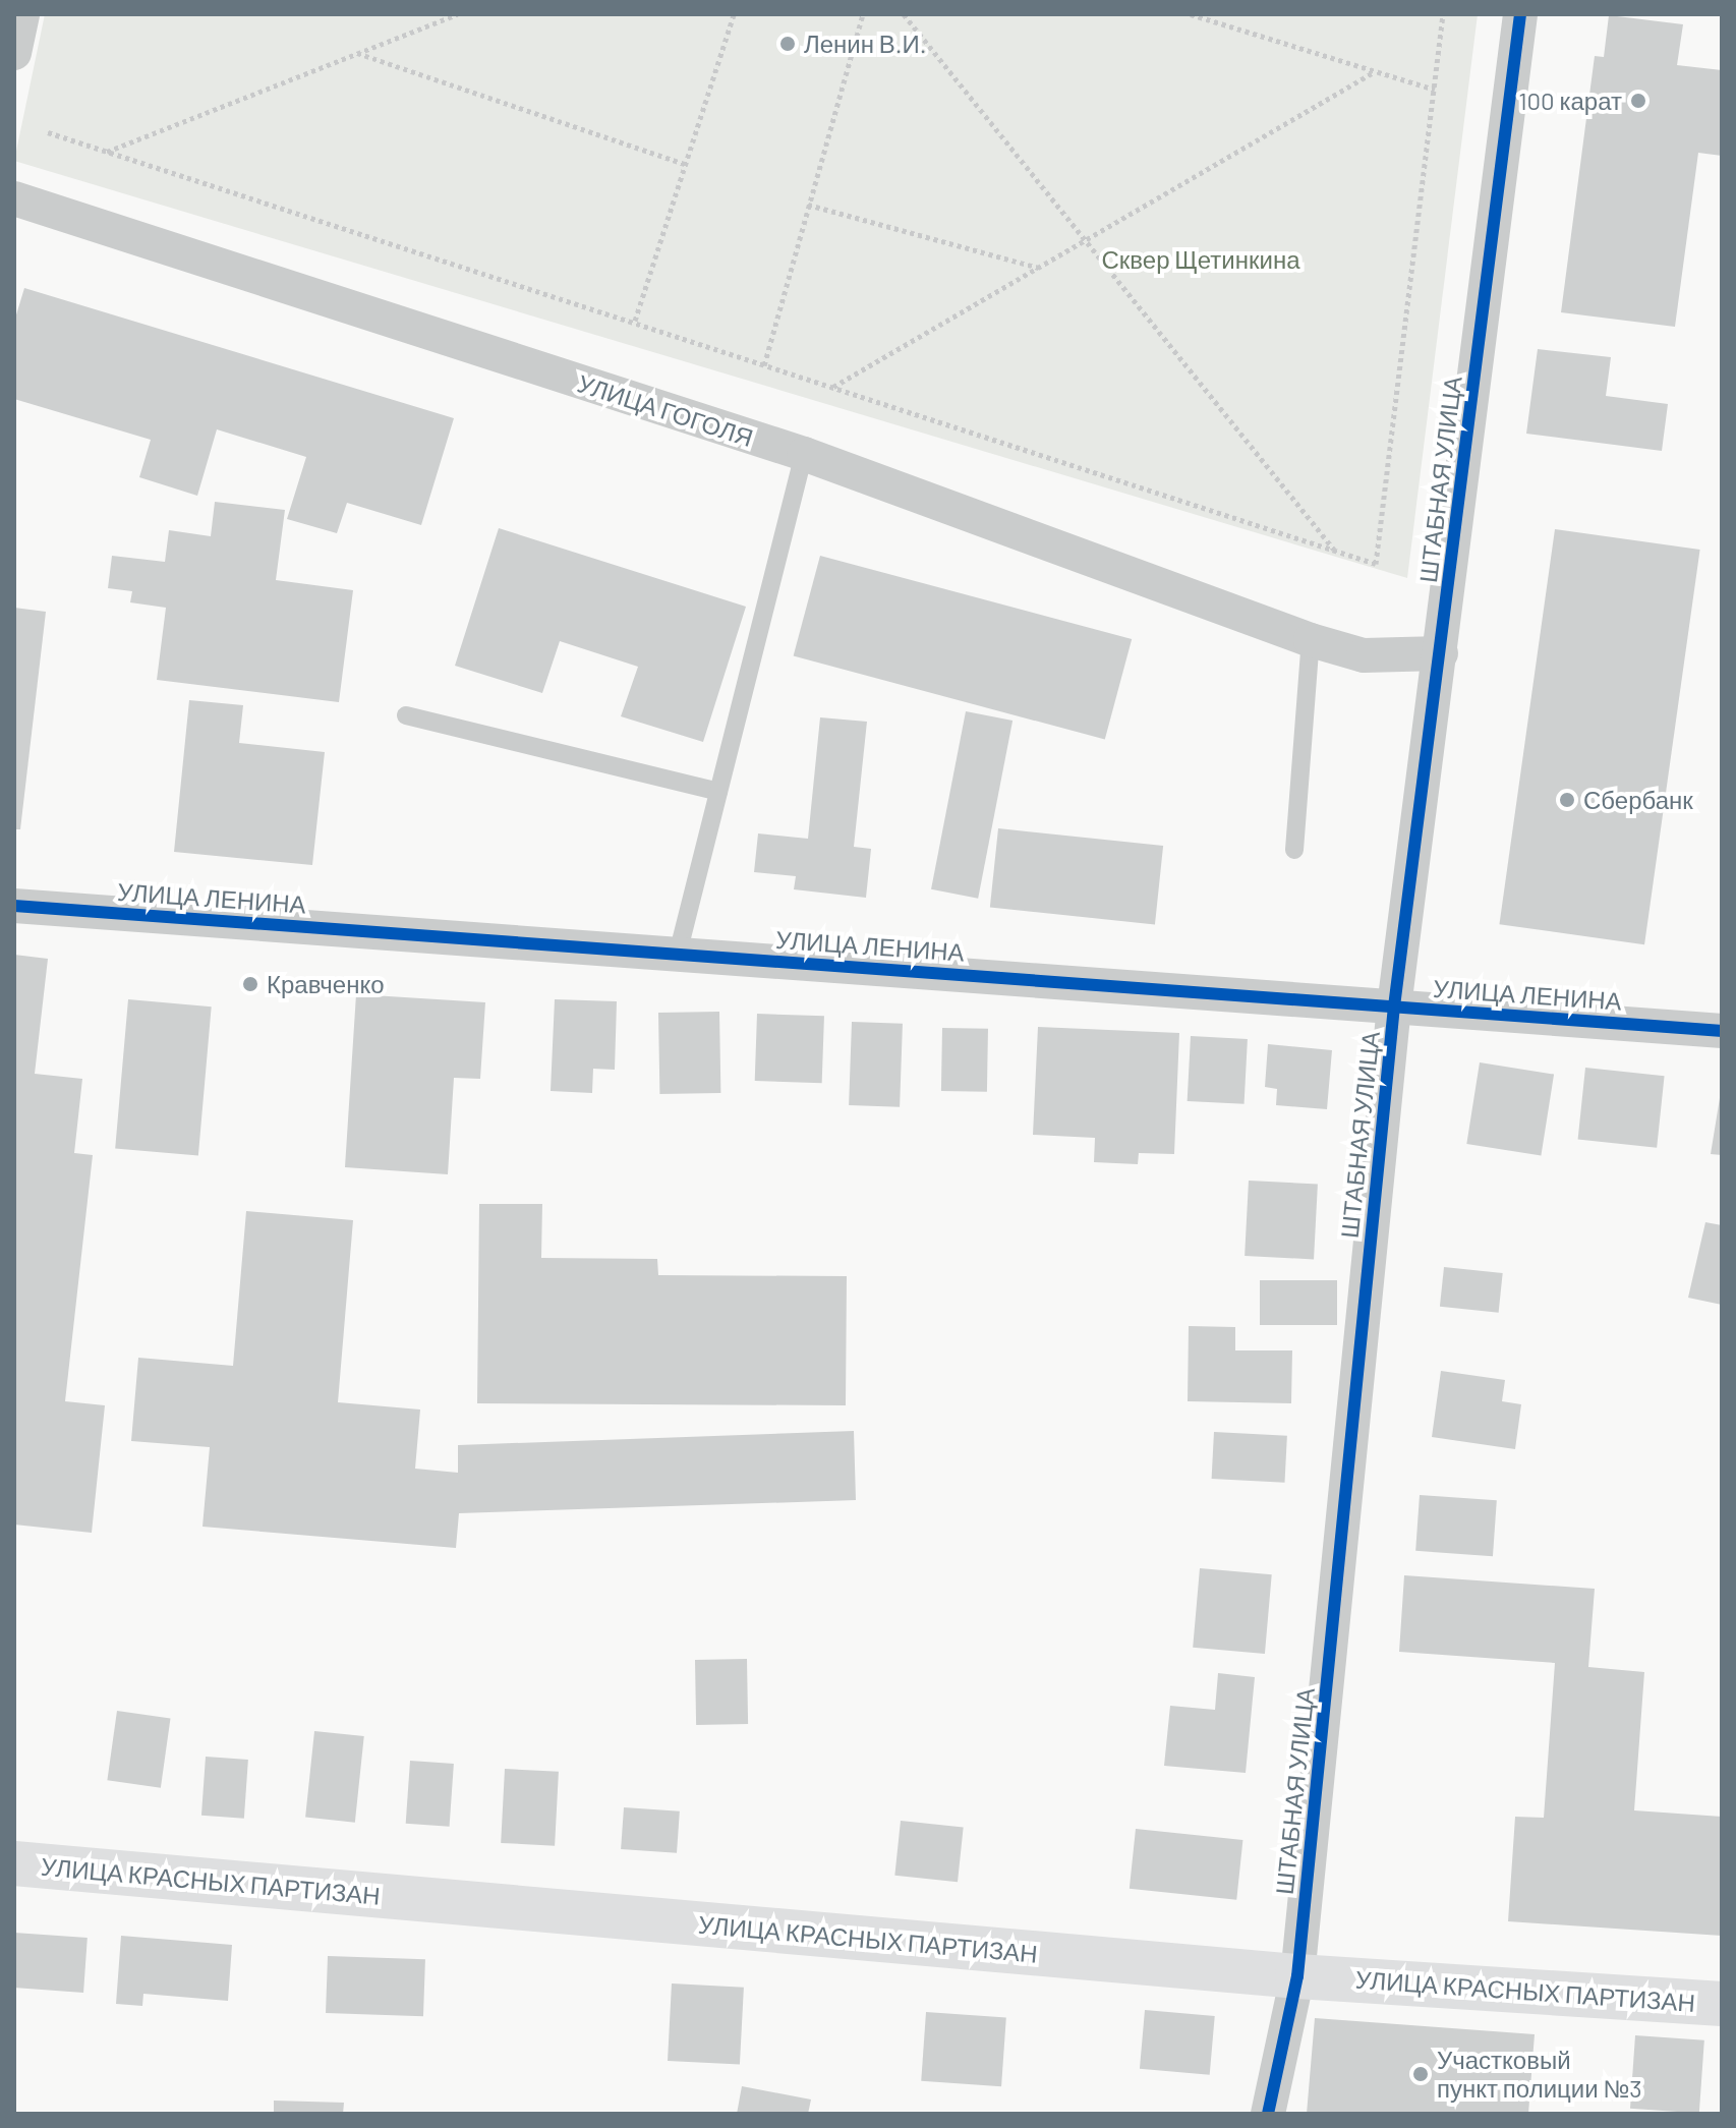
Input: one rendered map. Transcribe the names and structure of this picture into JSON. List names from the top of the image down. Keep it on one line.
{"streets":{"main road":["УЛИЦА КРАСНЫХ ПАРТИЗАН"],"street":["УЛИЦА ГОГОЛЯ","ШТАБНАЯ УЛИЦА","УЛИЦА ЛЕНИНА"]},"crossings":[["УЛИЦА ГОГОЛЯ","ШТАБНАЯ УЛИЦА"],["ШТАБНАЯ УЛИЦА","УЛИЦА ЛЕНИНА"],["ШТАБНАЯ УЛИЦА","УЛИЦА КРАСНЫХ ПАРТИЗАН"]],"parks":["Сквер Щетинкина"],"places":["Ленин В.И.","100 карат","Сбербанк","Кравченко","Участковый пункт полиции №3"]}
